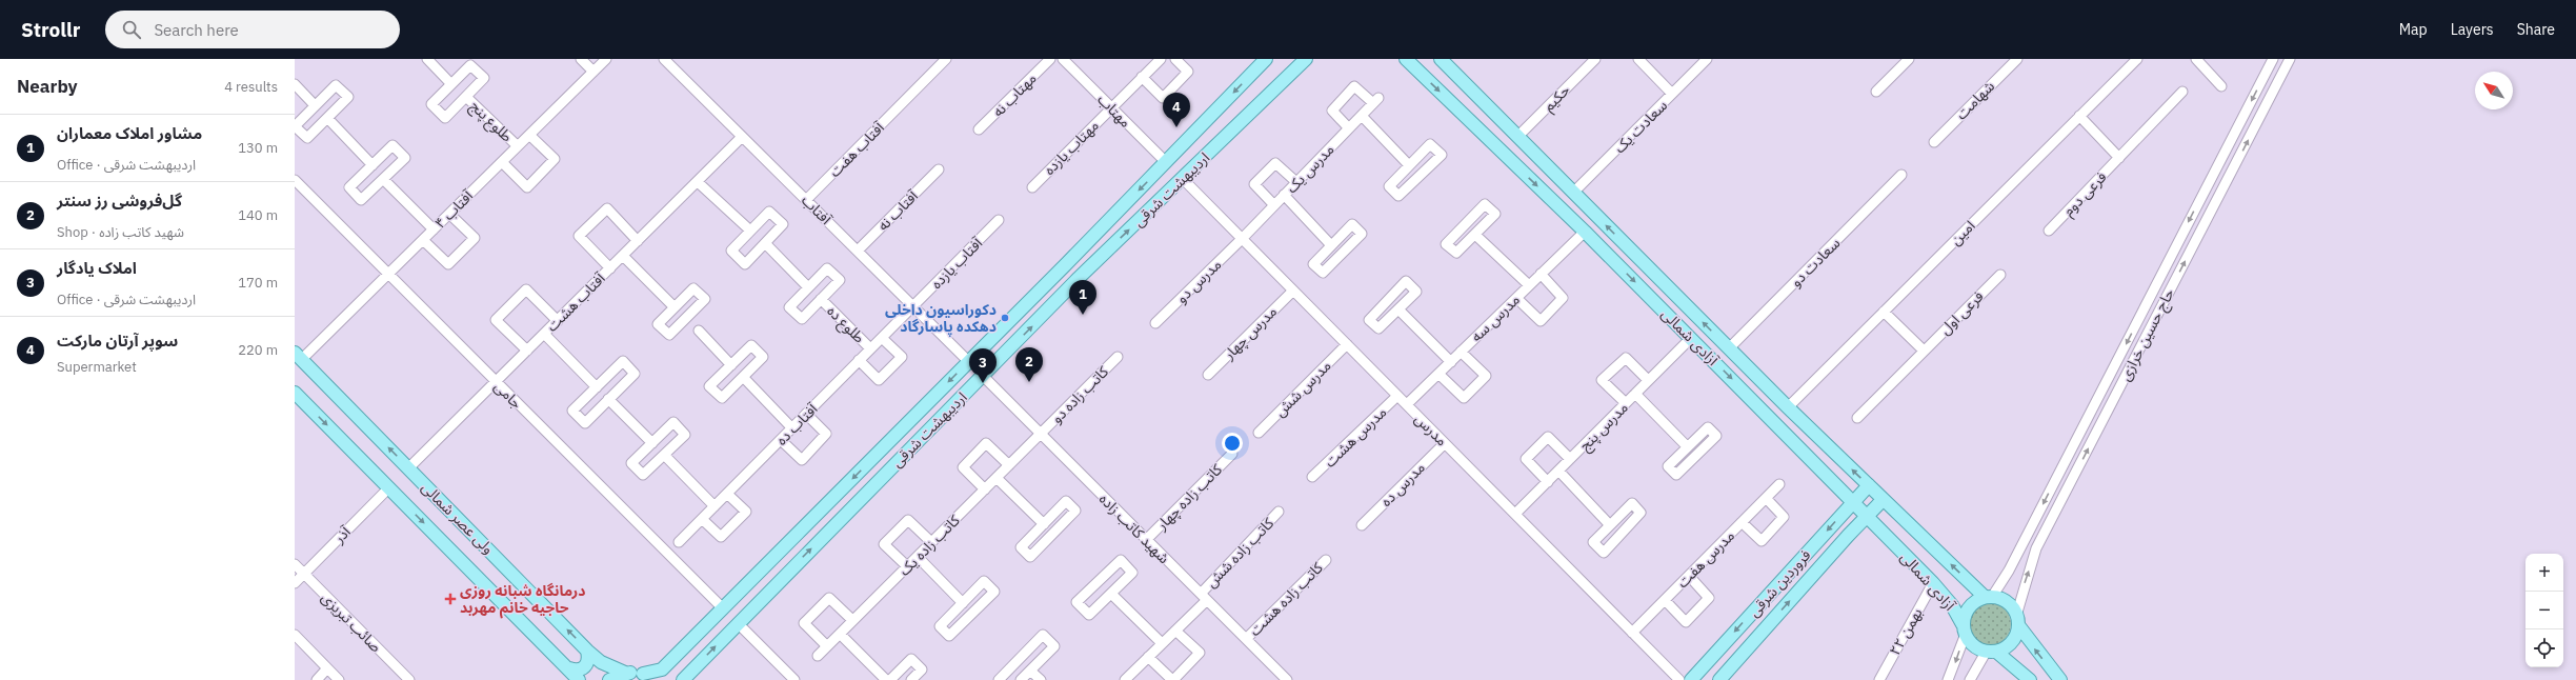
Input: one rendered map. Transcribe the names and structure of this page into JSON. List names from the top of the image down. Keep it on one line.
{"streets":{"main road":["اردیبهشت شرقی","آزادی شمالی","ولی عصر شمالی","فروردین شرقی"],"street":["مهتاب نه","حکیم","شهامت","مهتاب","طلوع پنج","سعادت یک","مهتاب یازده","آفتاب هفت","مدرس یک","فرعی دوم","آفتاب ۴","آفتاب","آفتاب نه","امین","سعادت دو","آفتاب یازده","مدرس دو","آفتاب هشت","فرعی اول","مدرس سه","طلوع ده","مدرس چهار","حاج حسین خرازی","مدرس شش","جامی","کاتب زاده دو","آفتاب ده","مدرس پنج","مدرس","مدرس هشت","مدرس ده","کاتب زاده چهار","شهید کاتب زاده","آذر","کاتب زاده یک","کاتب زاده شش","مدرس هفت","کاتب زاده هشت","صائب تبریزی","۲۲ بهمن"]},"crossings":[["حکیم","آزادی شمالی"],["مهتاب","مهتاب یازده"],["مهتاب","اردیبهشت شرقی"],["طلوع پنج","آفتاب ۴"],["سعادت یک","آزادی شمالی"],["آفتاب هفت","آفتاب"],["مدرس یک","مدرس دو"],["مدرس یک","مدرس"],["اردیبهشت شرقی","آفتاب"],["اردیبهشت شرقی","جامی"],["اردیبهشت شرقی","مدرس"],["اردیبهشت شرقی","شهید کاتب زاده"],["آفتاب ۴","جامی"],["آفتاب ۴","ولی عصر شمالی"],["آفتاب","آفتاب نه"],["آفتاب","آفتاب یازده"],["آفتاب","آفتاب هشت"],["آفتاب","آفتاب ده"],["امین","آزادی شمالی"],["سعادت دو","آزادی شمالی"],["آفتاب یازده","آفتاب ده"],["مدرس دو","مدرس"],["آفتاب هشت","جامی"],["آفتاب هشت","ولی عصر شمالی"],["مدرس سه","آزادی شمالی"],["مدرس سه","مدرس"],["طلوع ده","آفتاب ده"],["مدرس چهار","مدرس"],["حاج حسین خرازی","آزادی شمالی"],["آزادی شمالی","مدرس پنج"],["آزادی شمالی","فروردین شرقی"],["آزادی شمالی","۲۲ بهمن"],["مدرس شش","مدرس"],["کاتب زاده دو","شهید کاتب زاده"],["کاتب زاده دو","کاتب زاده یک"],["مدرس پنج","مدرس"],["مدرس","مدرس هشت"],["مدرس","مدرس ده"],["مدرس","مدرس هفت"],["کاتب زاده چهار","شهید کاتب زاده"],["ولی عصر شمالی","آذر"],["شهید کاتب زاده","کاتب زاده یک"],["شهید کاتب زاده","کاتب زاده شش"],["شهید کاتب زاده","کاتب زاده هشت"],["آذر","صائب تبریزی"]],"places":{"other":["دکوراسیون داخلی دهکده پاسارگاد"],"health":["درمانگاه شبانه‌ روزی حاجیه‌ خانم مهربد"]},"north":"top left","page":{"header":"Strollr","search":"Search here","nav":["Map","Layers","Share"],"heading":["Nearby","4 results"],"pins":["4","1","2","3"],"list":[{"mark":"1","name":"مشاور املاک معماران","note":"Office · اردیبهشت شرقی","value":"130 m"},{"mark":"2","name":"گل‌فروشی رز سنتر","note":"Shop · شهید کاتب زاده","value":"140 m"},{"mark":"3","name":"املاک یادگار","note":"Office · اردیبهشت شرقی","value":"170 m"},{"mark":"4","name":"سوپر آرتان مارکت","note":"Supermarket","value":"220 m"}],"map_buttons":["+","−"]}}
